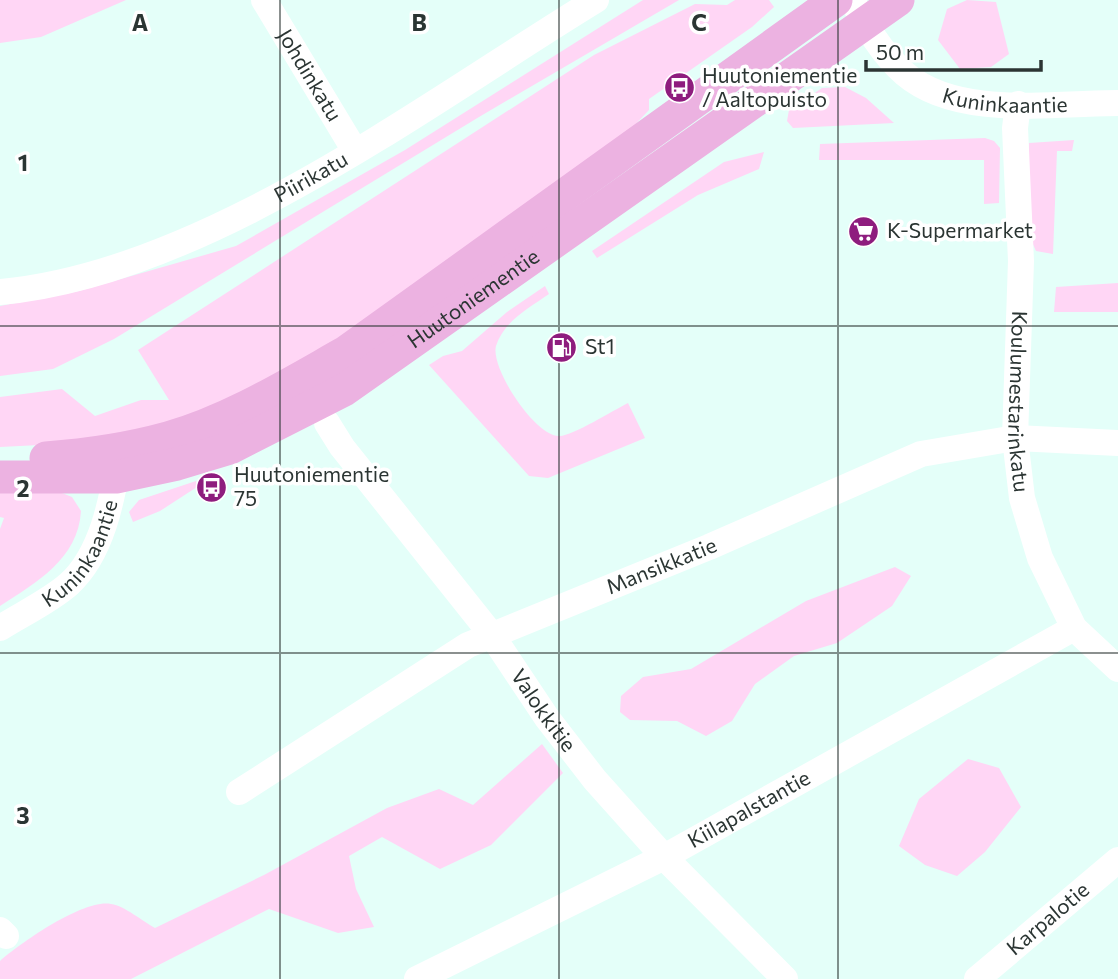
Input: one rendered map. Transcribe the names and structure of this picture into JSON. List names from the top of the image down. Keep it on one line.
{"streets":{"main road":["Huutoniementie"],"street":["Johdinkatu","Kuninkaantie","Piirikatu","Koulumestarinkatu","Mansikkatie","Valokkitie","Kiilapalstantie","Karpalotie"]},"crossings":[["Johdinkatu","Piirikatu"],["Kuninkaantie","Huutoniementie"],["Kuninkaantie","Koulumestarinkatu"],["Koulumestarinkatu","Mansikkatie"],["Koulumestarinkatu","Kiilapalstantie"],["Mansikkatie","Valokkitie"],["Valokkitie","Kiilapalstantie"]],"places":{"bus stop":["Huutoniementie / Aaltopuisto","Huutoniementie 75"],"supermarket":["K-Supermarket"],"fuel station":["St1"]},"scale_bar":"50 m","grid":{"columns":["A","B","C"],"rows":["1","2","3"]}}
